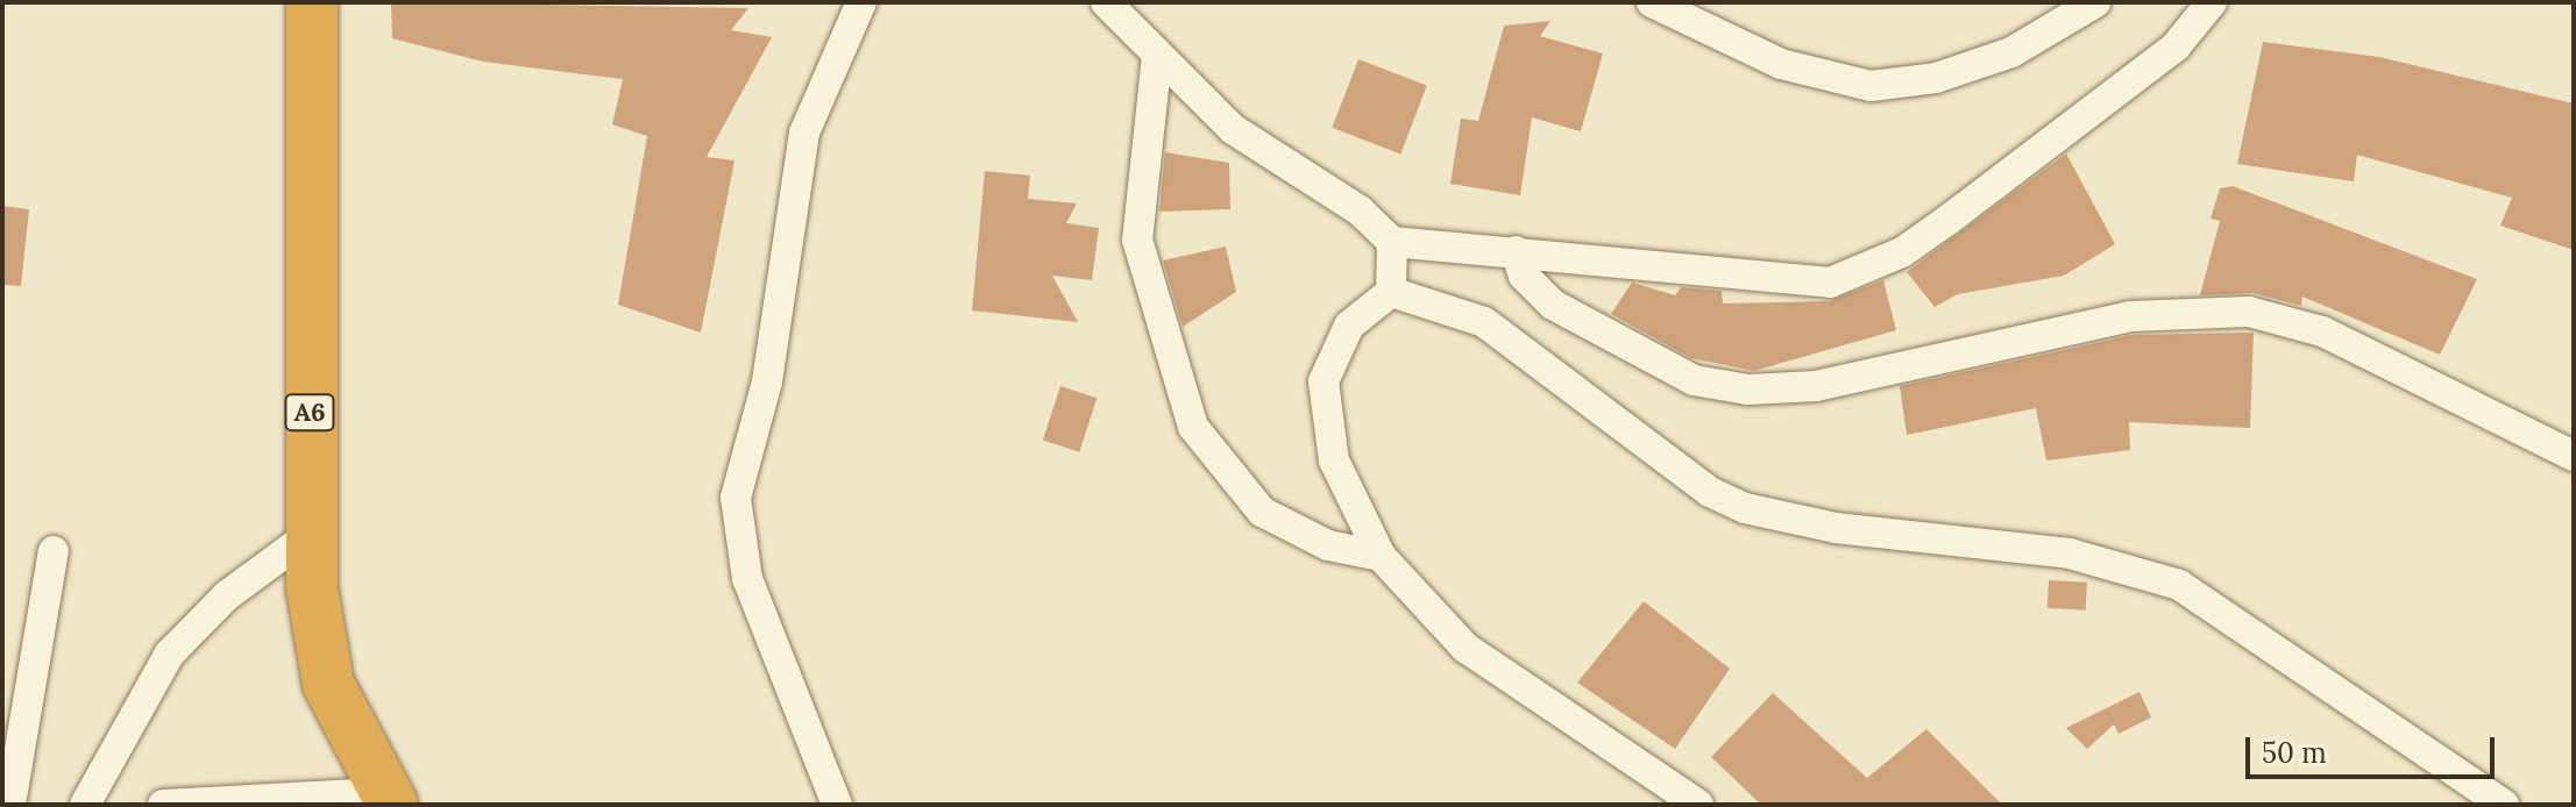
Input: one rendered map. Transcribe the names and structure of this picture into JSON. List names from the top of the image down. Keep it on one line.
{"streets":{"highway":["A6"]},"scale_bar":"50 m"}
